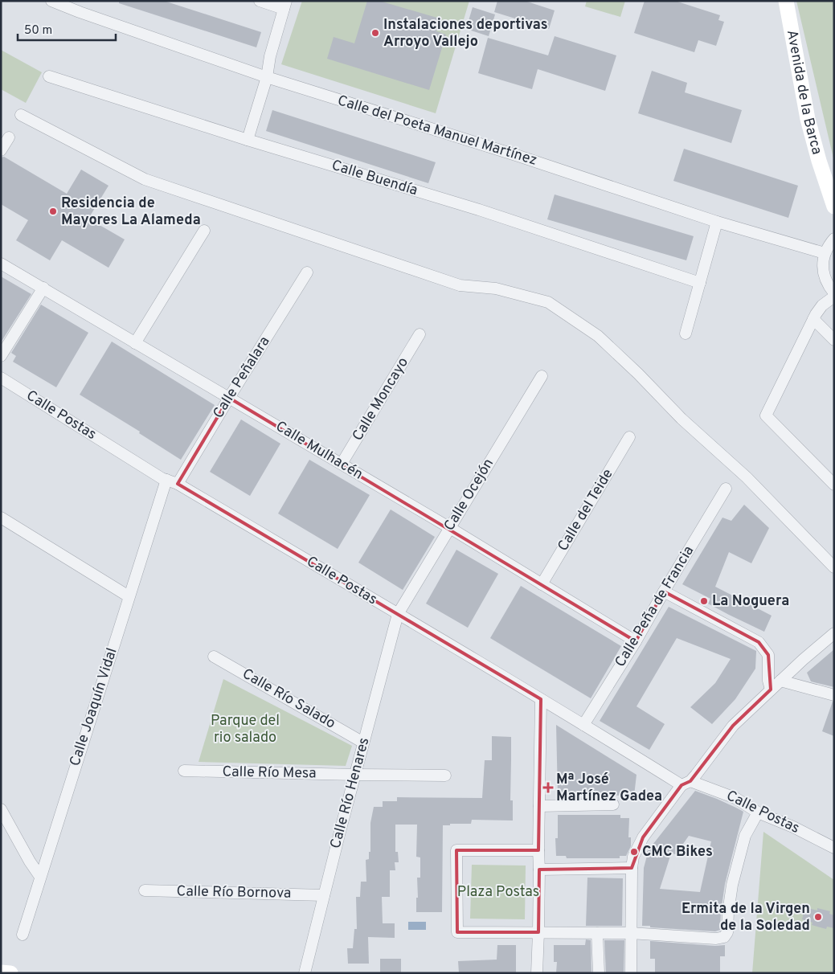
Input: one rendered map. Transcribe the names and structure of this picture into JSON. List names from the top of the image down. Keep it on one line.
{"streets":{"street":["Avenida de la Barca","Calle del Poeta Manuel Martínez","Calle Buendía","Calle Peñalara","Calle Moncayo","Calle Postas","Calle Mulhacén","Calle Ocejón","Calle del Teide","Calle Peña de Francia","Calle Río Salado","Calle Joaquín Vidal","Calle Río Mesa","Calle Río Henares","Calle Río Bornova"]},"crossings":[["Calle Peñalara","Calle Postas"],["Calle Peñalara","Calle Mulhacén"],["Calle Moncayo","Calle Mulhacén"],["Calle Postas","Calle Ocejón"],["Calle Postas","Calle Peña de Francia"],["Calle Postas","Calle Joaquín Vidal"],["Calle Postas","Calle Río Henares"],["Calle Mulhacén","Calle Ocejón"],["Calle Mulhacén","Calle del Teide"],["Calle Mulhacén","Calle Peña de Francia"],["Calle Ocejón","Calle Río Henares"],["Calle Río Salado","Calle Río Henares"],["Calle Río Mesa","Calle Río Henares"],["Calle Río Henares","Calle Río Bornova"]],"parks":["Parque del rio salado","Plaza Postas"],"places":{"other":["Instalaciones deportivas Arroyo Vallejo","Residencia de Mayores La Alameda","La Noguera","CMC Bikes","Ermita de la Virgen de la Soledad"],"health":["Mª José Martínez Gadea"]},"scale_bar":"50 m"}
